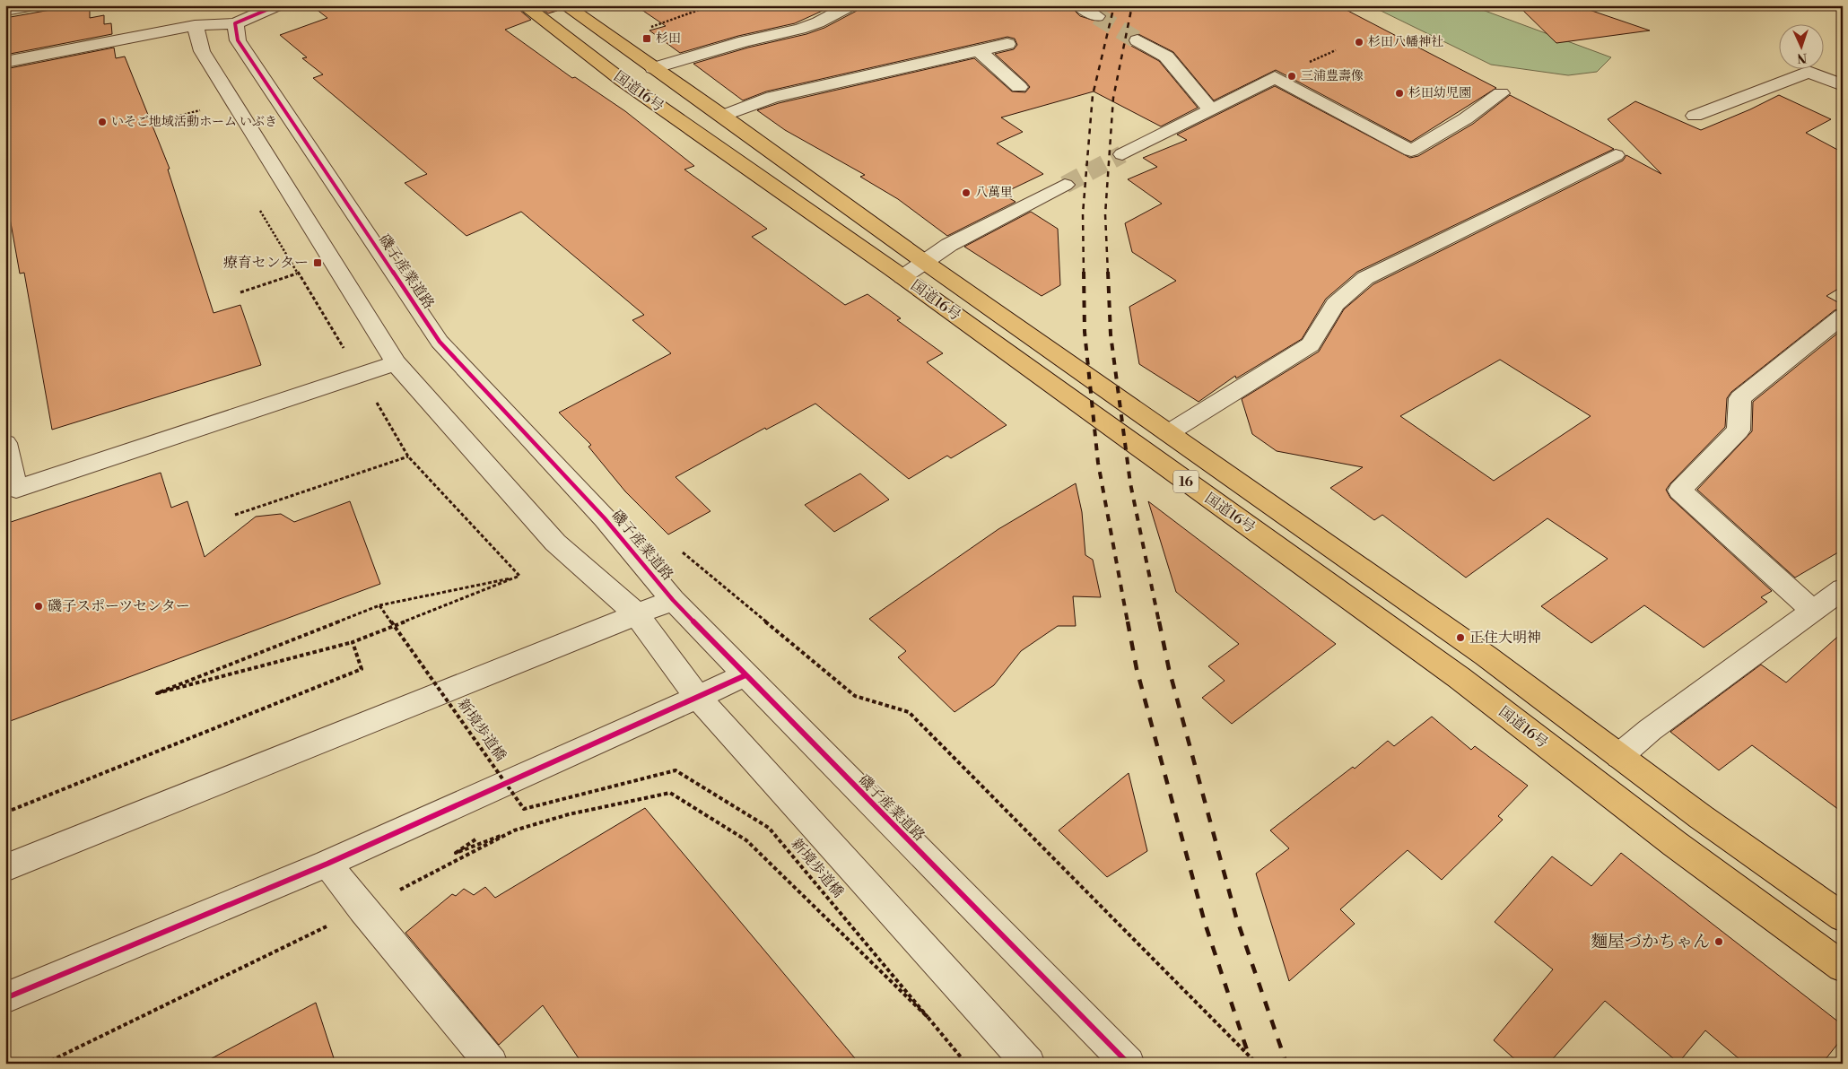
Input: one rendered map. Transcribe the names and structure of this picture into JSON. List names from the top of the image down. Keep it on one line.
{"streets":{"highway":["国道16号","16"],"street":["磯子産業道路"],"path":["新境歩道橋"]},"places":{"transit":["杉田","療育センター"],"other":["杉田八幡神社","三浦豊壽像","杉田幼児園","いそご地域活動ホーム いぶき","八萬里","磯子スポーツセンター","正住大明神","麵屋づかちゃん"]},"north":"bottom"}
